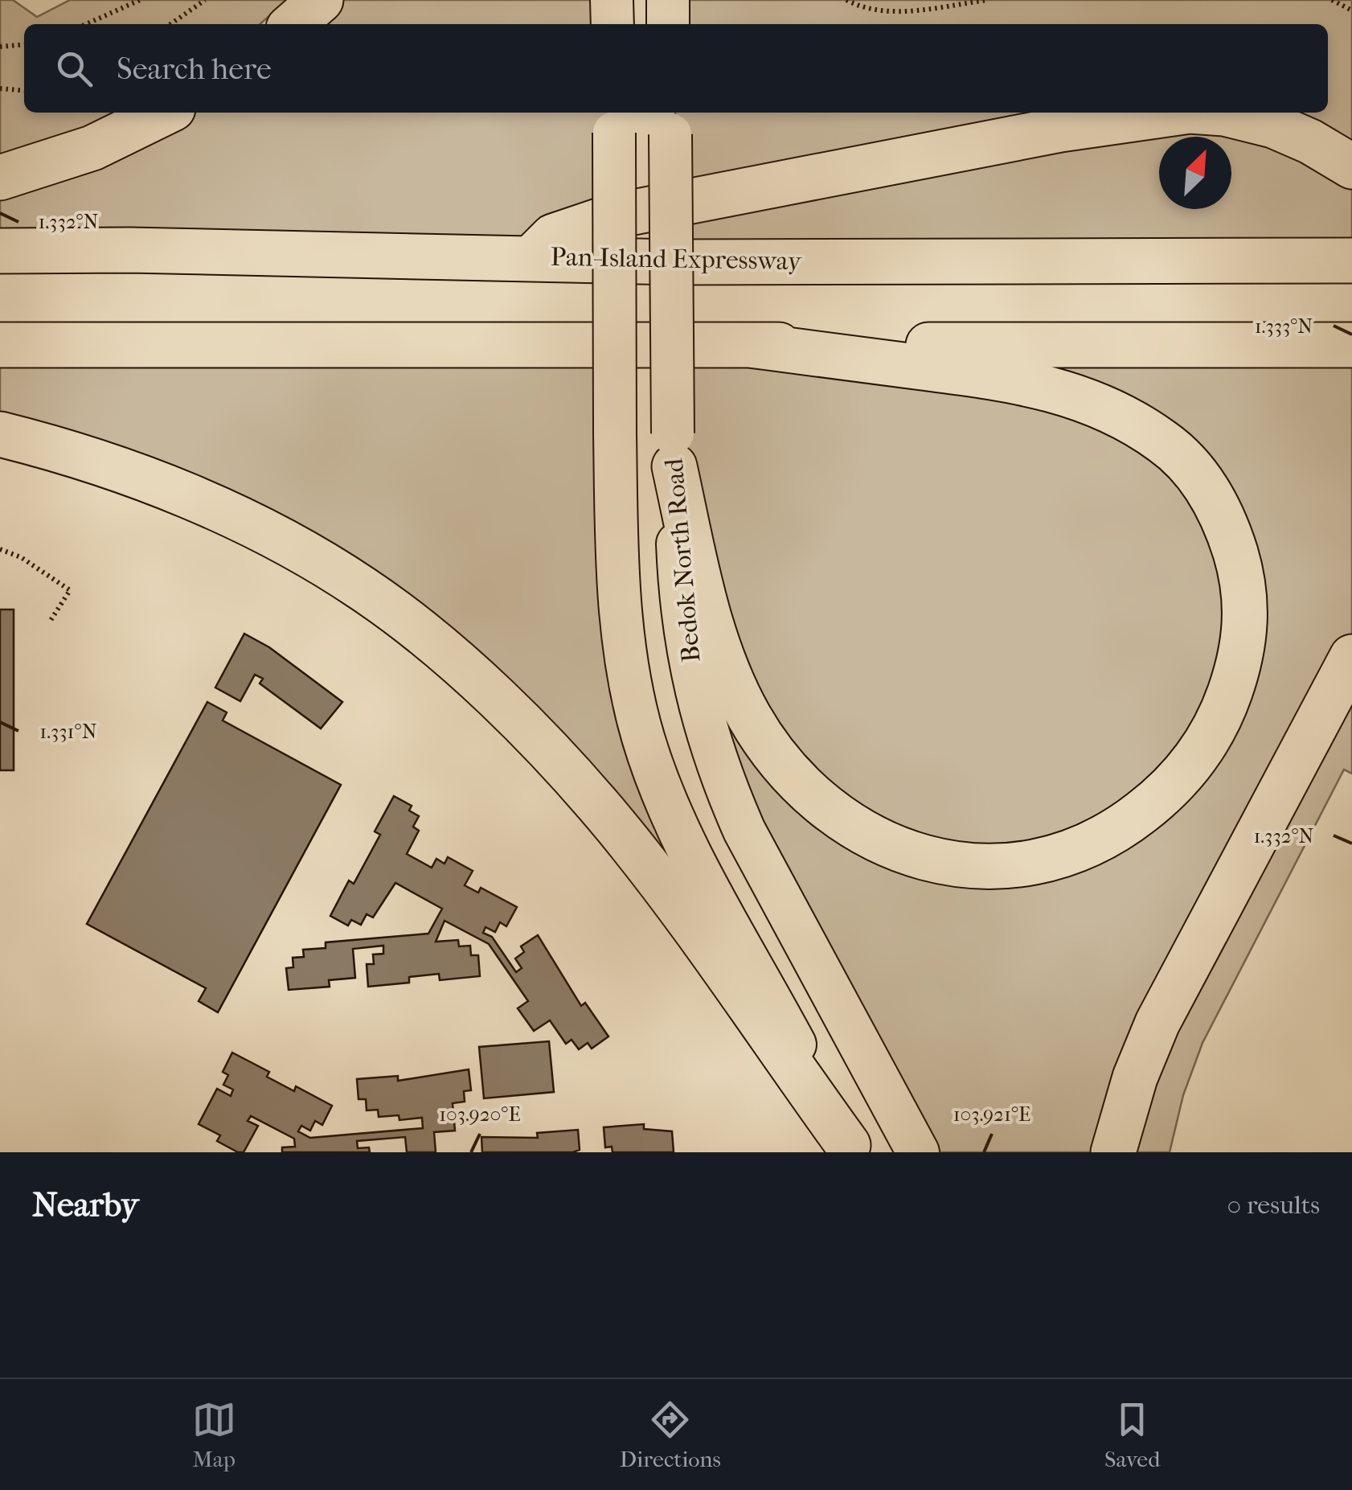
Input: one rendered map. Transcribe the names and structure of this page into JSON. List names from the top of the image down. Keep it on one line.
{"streets":{"highway":["Pan-Island Expressway"],"main road":["Bedok North Road"]},"north":"top right","page":{"search":"Search here","heading":["Nearby","0 results"],"nav":["Map","Directions","Saved"]},"coordinates":["1.332°N","1.333°N","1.331°N","103.920°E","103.921°E"]}
